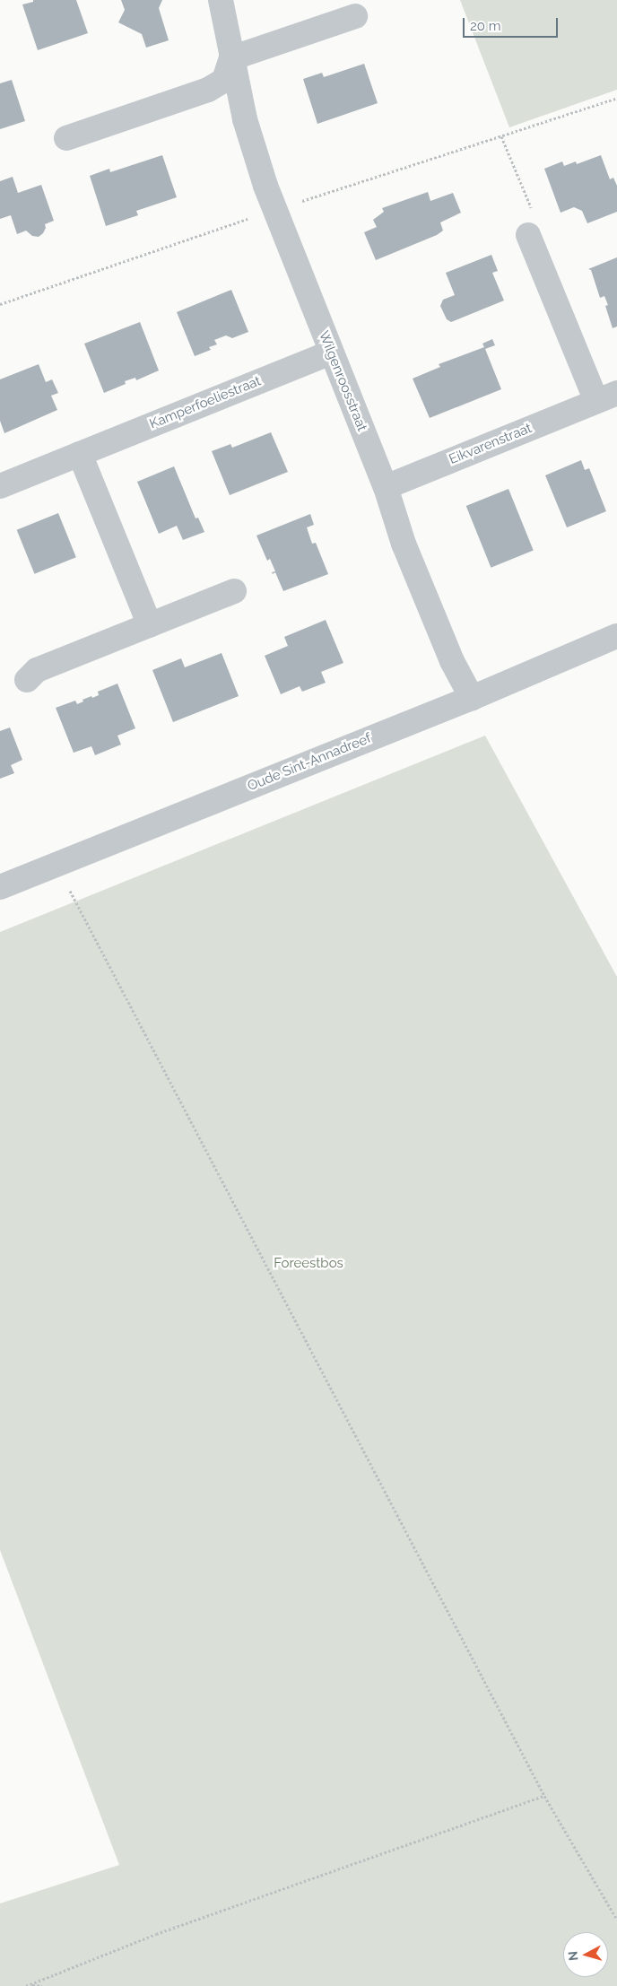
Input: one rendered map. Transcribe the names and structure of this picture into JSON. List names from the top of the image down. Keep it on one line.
{"streets":{"street":["Wilgenroosstraat","Kamperfoeliestraat","Eikvarenstraat","Oude Sint-Annadreef"]},"crossings":[["Wilgenroosstraat","Kamperfoeliestraat"],["Wilgenroosstraat","Eikvarenstraat"],["Wilgenroosstraat","Oude Sint-Annadreef"]],"parks":["Foreestbos"],"scale_bar":"20 m","north":"left"}
